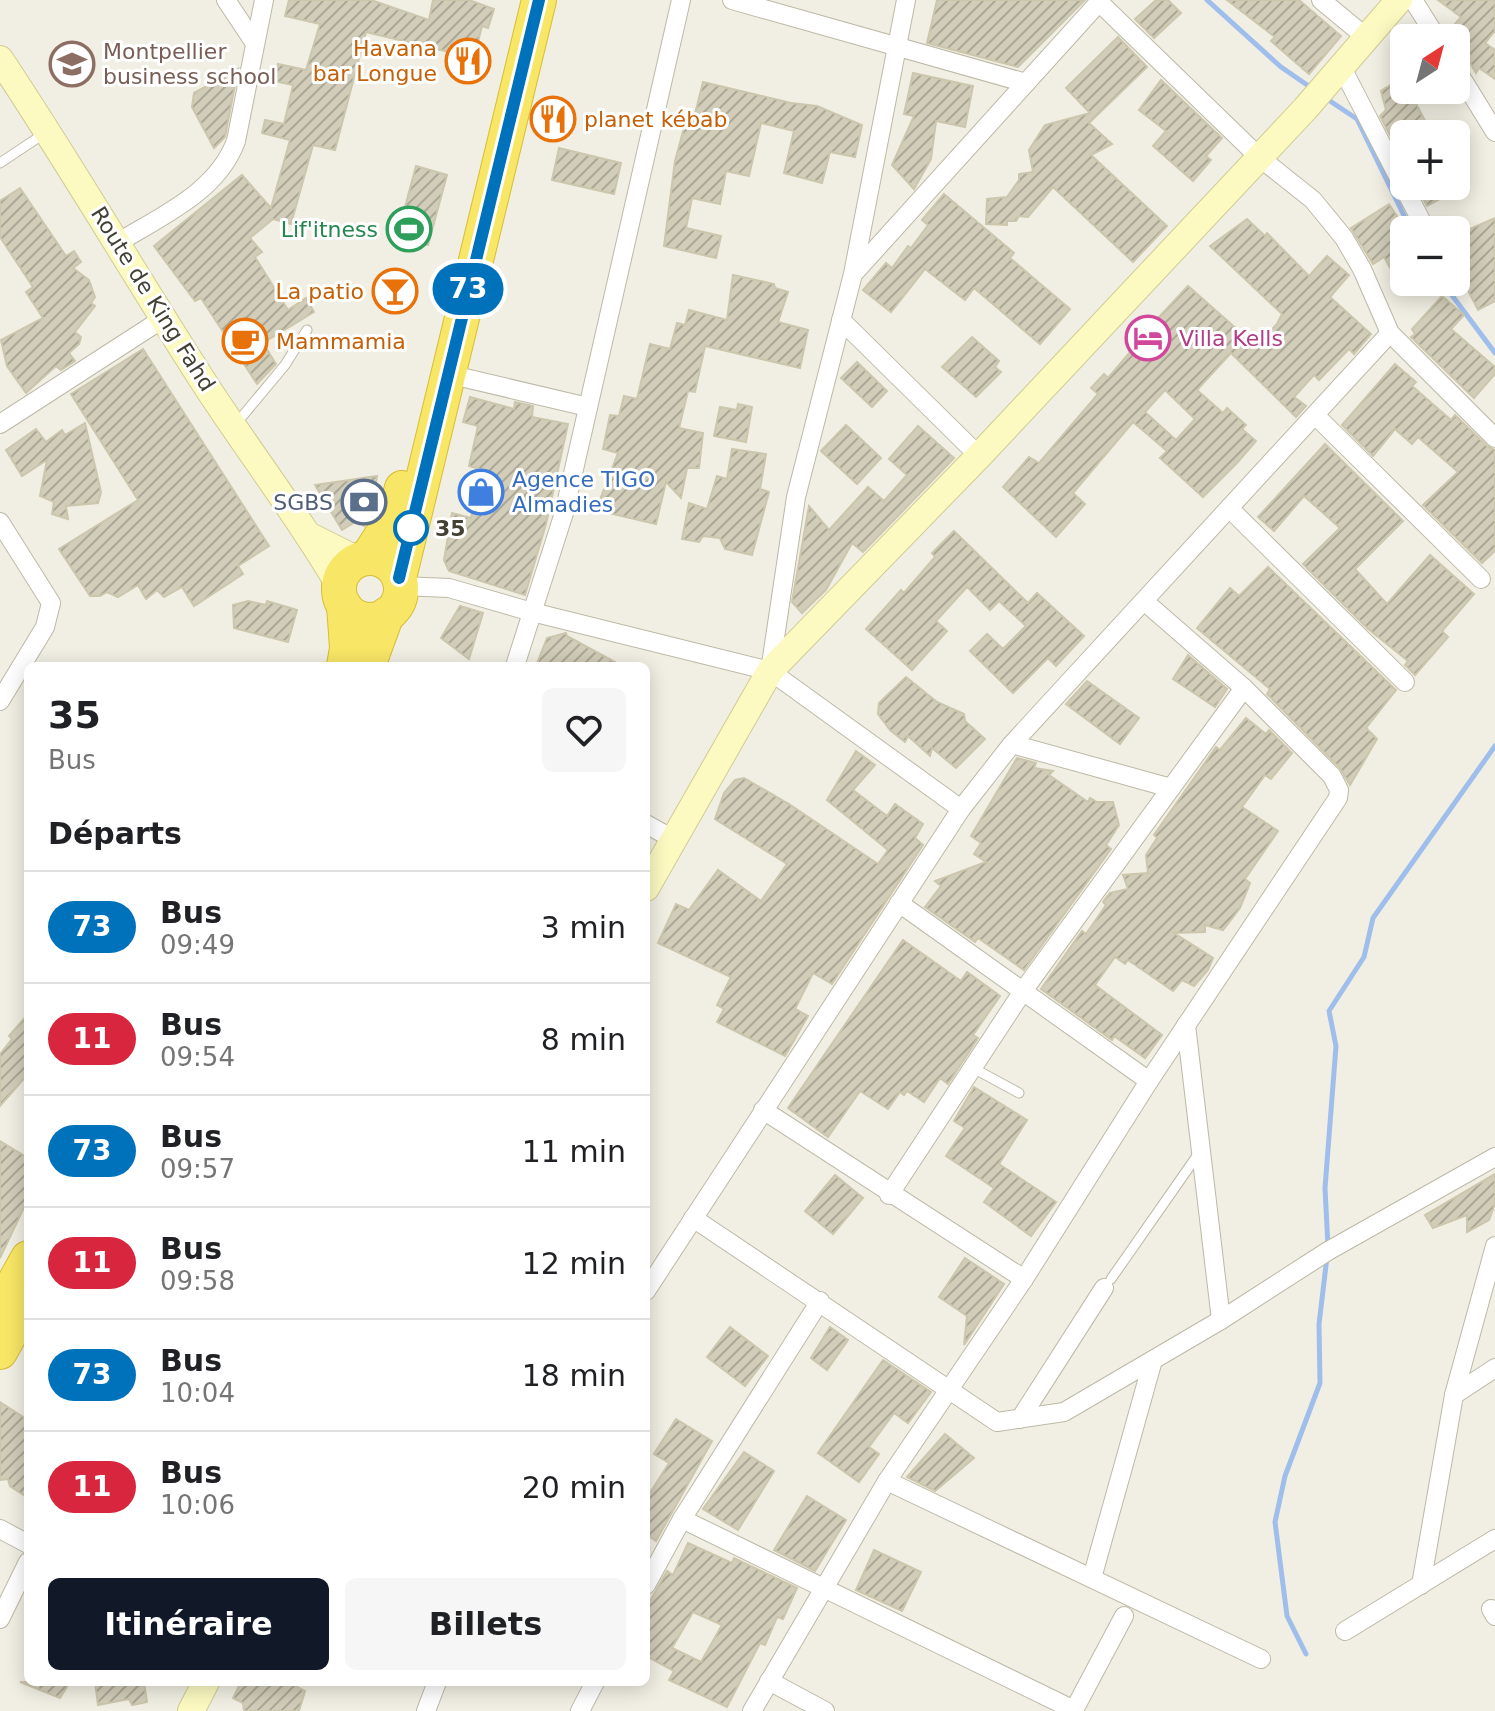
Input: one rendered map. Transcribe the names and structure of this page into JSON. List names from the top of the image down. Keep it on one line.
{"streets":{"street":["Route de King Fahd"]},"places":{"restaurant":["Havana bar Longue","planet kébab"],"school or university":["Montpellier business school"],"sports":["Lif'itness"],"bar":["La patio"],"hotel":["Villa Kells"],"cafe":["Mammamia"],"shop":["Agence TIGO Almadies"],"bank":["SGBS"],"other":["35"]},"lines":["bus line 73"],"north":"top right","page":{"on_map":"73","map_buttons":["+","−"],"heading":[["35","Bus"],"Départs"],"list":[{"mark":"73","name":"Bus","note":"09:49","value":"3 min"},{"mark":"11","name":"Bus","note":"09:54","value":"8 min"},{"mark":"73","name":"Bus","note":"09:57","value":"11 min"},{"mark":"11","name":"Bus","note":"09:58","value":"12 min"},{"mark":"73","name":"Bus","note":"10:04","value":"18 min"},{"mark":"11","name":"Bus","note":"10:06","value":"20 min"}],"buttons":["Itinéraire","Billets"]}}
